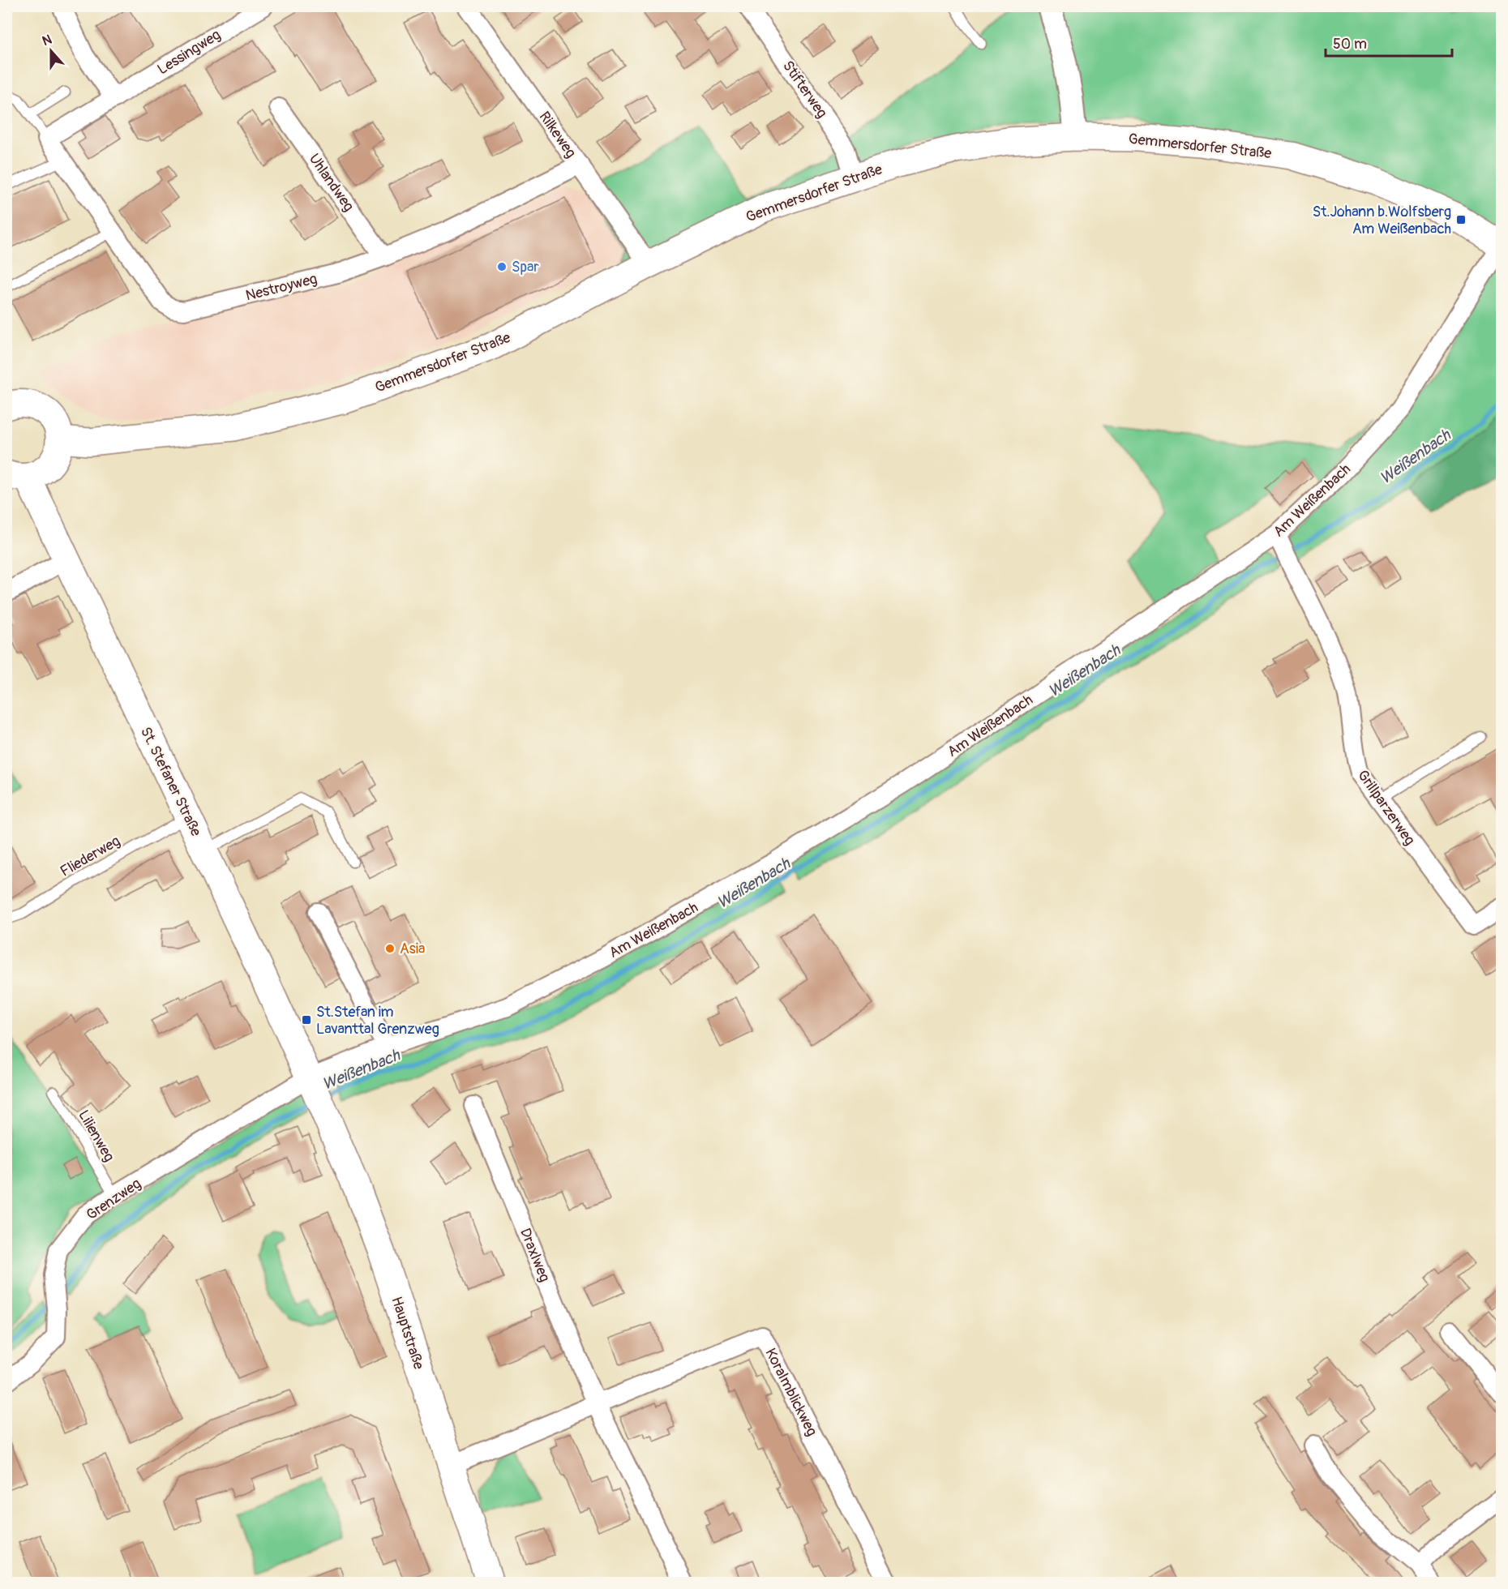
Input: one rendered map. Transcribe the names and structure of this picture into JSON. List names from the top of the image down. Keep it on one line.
{"streets":{"main road":["Gemmersdorfer Straße","St. Stefaner Straße","Hauptstraße"],"street":["Lessingweg","Stifterweg","Rilkeweg","Uhlandweg","Nestroyweg","Am Weißenbach","Grillparzerweg","Grenzweg","Draxlweg","Koralmblickweg"],"lane":["Fliederweg","Lilienweg"]},"crossings":[["Lessingweg","Nestroyweg"],["Stifterweg","Gemmersdorfer Straße"],["Rilkeweg","Gemmersdorfer Straße"],["Rilkeweg","Nestroyweg"],["Gemmersdorfer Straße","Am Weißenbach"],["Uhlandweg","Nestroyweg"],["Am Weißenbach","St. Stefaner Straße"],["Am Weißenbach","Grillparzerweg"],["Am Weißenbach","Grenzweg"],["Am Weißenbach","Hauptstraße"],["St. Stefaner Straße","Fliederweg"],["St. Stefaner Straße","Grenzweg"],["St. Stefaner Straße","Hauptstraße"],["Lilienweg","Grenzweg"],["Grenzweg","Hauptstraße"],["Draxlweg","Koralmblickweg"],["Hauptstraße","Koralmblickweg"]],"water":["Weißenbach"],"places":{"transit":["St.Johann b.Wolfsberg Am Weißenbach","St.Stefan im Lavanttal Grenzweg"],"other":["Spar","Asia"]},"scale_bar":"50 m","north":"top"}
